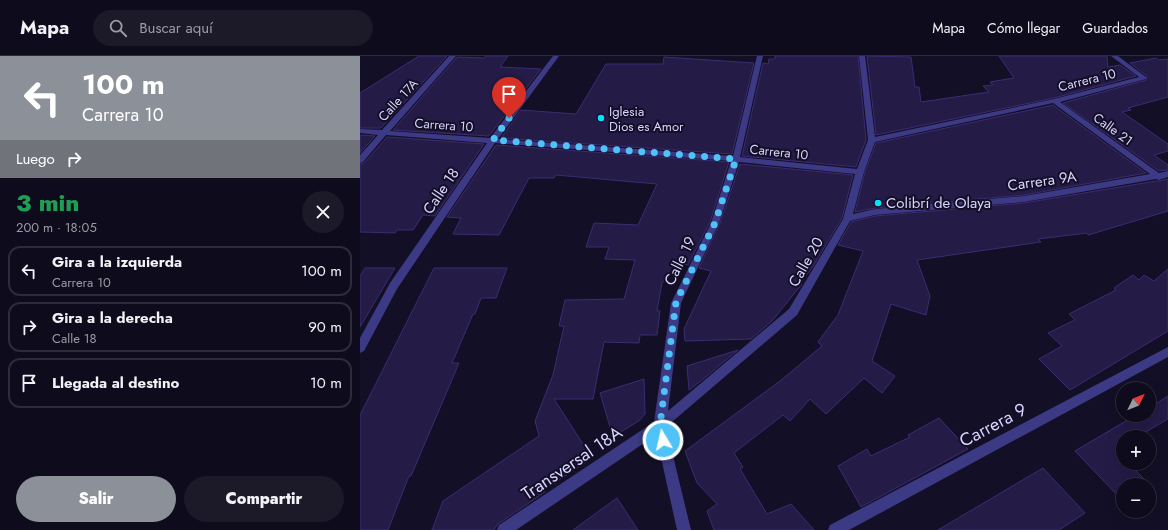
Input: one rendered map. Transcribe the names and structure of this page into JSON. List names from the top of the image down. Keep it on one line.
{"streets":{"street":["Carrera 10","Calle 17A","Calle 21","Carrera 9A","Calle 18","Calle 19","Calle 20","Carrera 9","Transversal 18A"]},"crossings":[["Carrera 10","Calle 17A"],["Carrera 10","Calle 21"],["Carrera 10","Calle 18"],["Carrera 10","Calle 19"],["Carrera 10","Calle 20"],["Calle 21","Carrera 9A"],["Carrera 9A","Calle 20"],["Calle 19","Calle 20"],["Calle 19","Transversal 18A"],["Calle 20","Transversal 18A"]],"places":["Iglesia Dios es Amor","Colibrí de Olaya"],"north":"top right","page":{"header":"Mapa","search":"Buscar aquí","nav":["Mapa","Cómo llegar","Guardados"],"turn":["100 m","Carrera 10"],"then":"Luego","heading":["3 min","200 m · 18:05"],"list":[{"name":"Gira a la izquierda","note":"Carrera 10","value":"100 m"},{"name":"Gira a la derecha","note":"Calle 18","value":"90 m"},{"name":"Llegada al destino","value":"10 m"}],"map_buttons":["+","−"],"buttons":["Salir","Compartir"]}}
